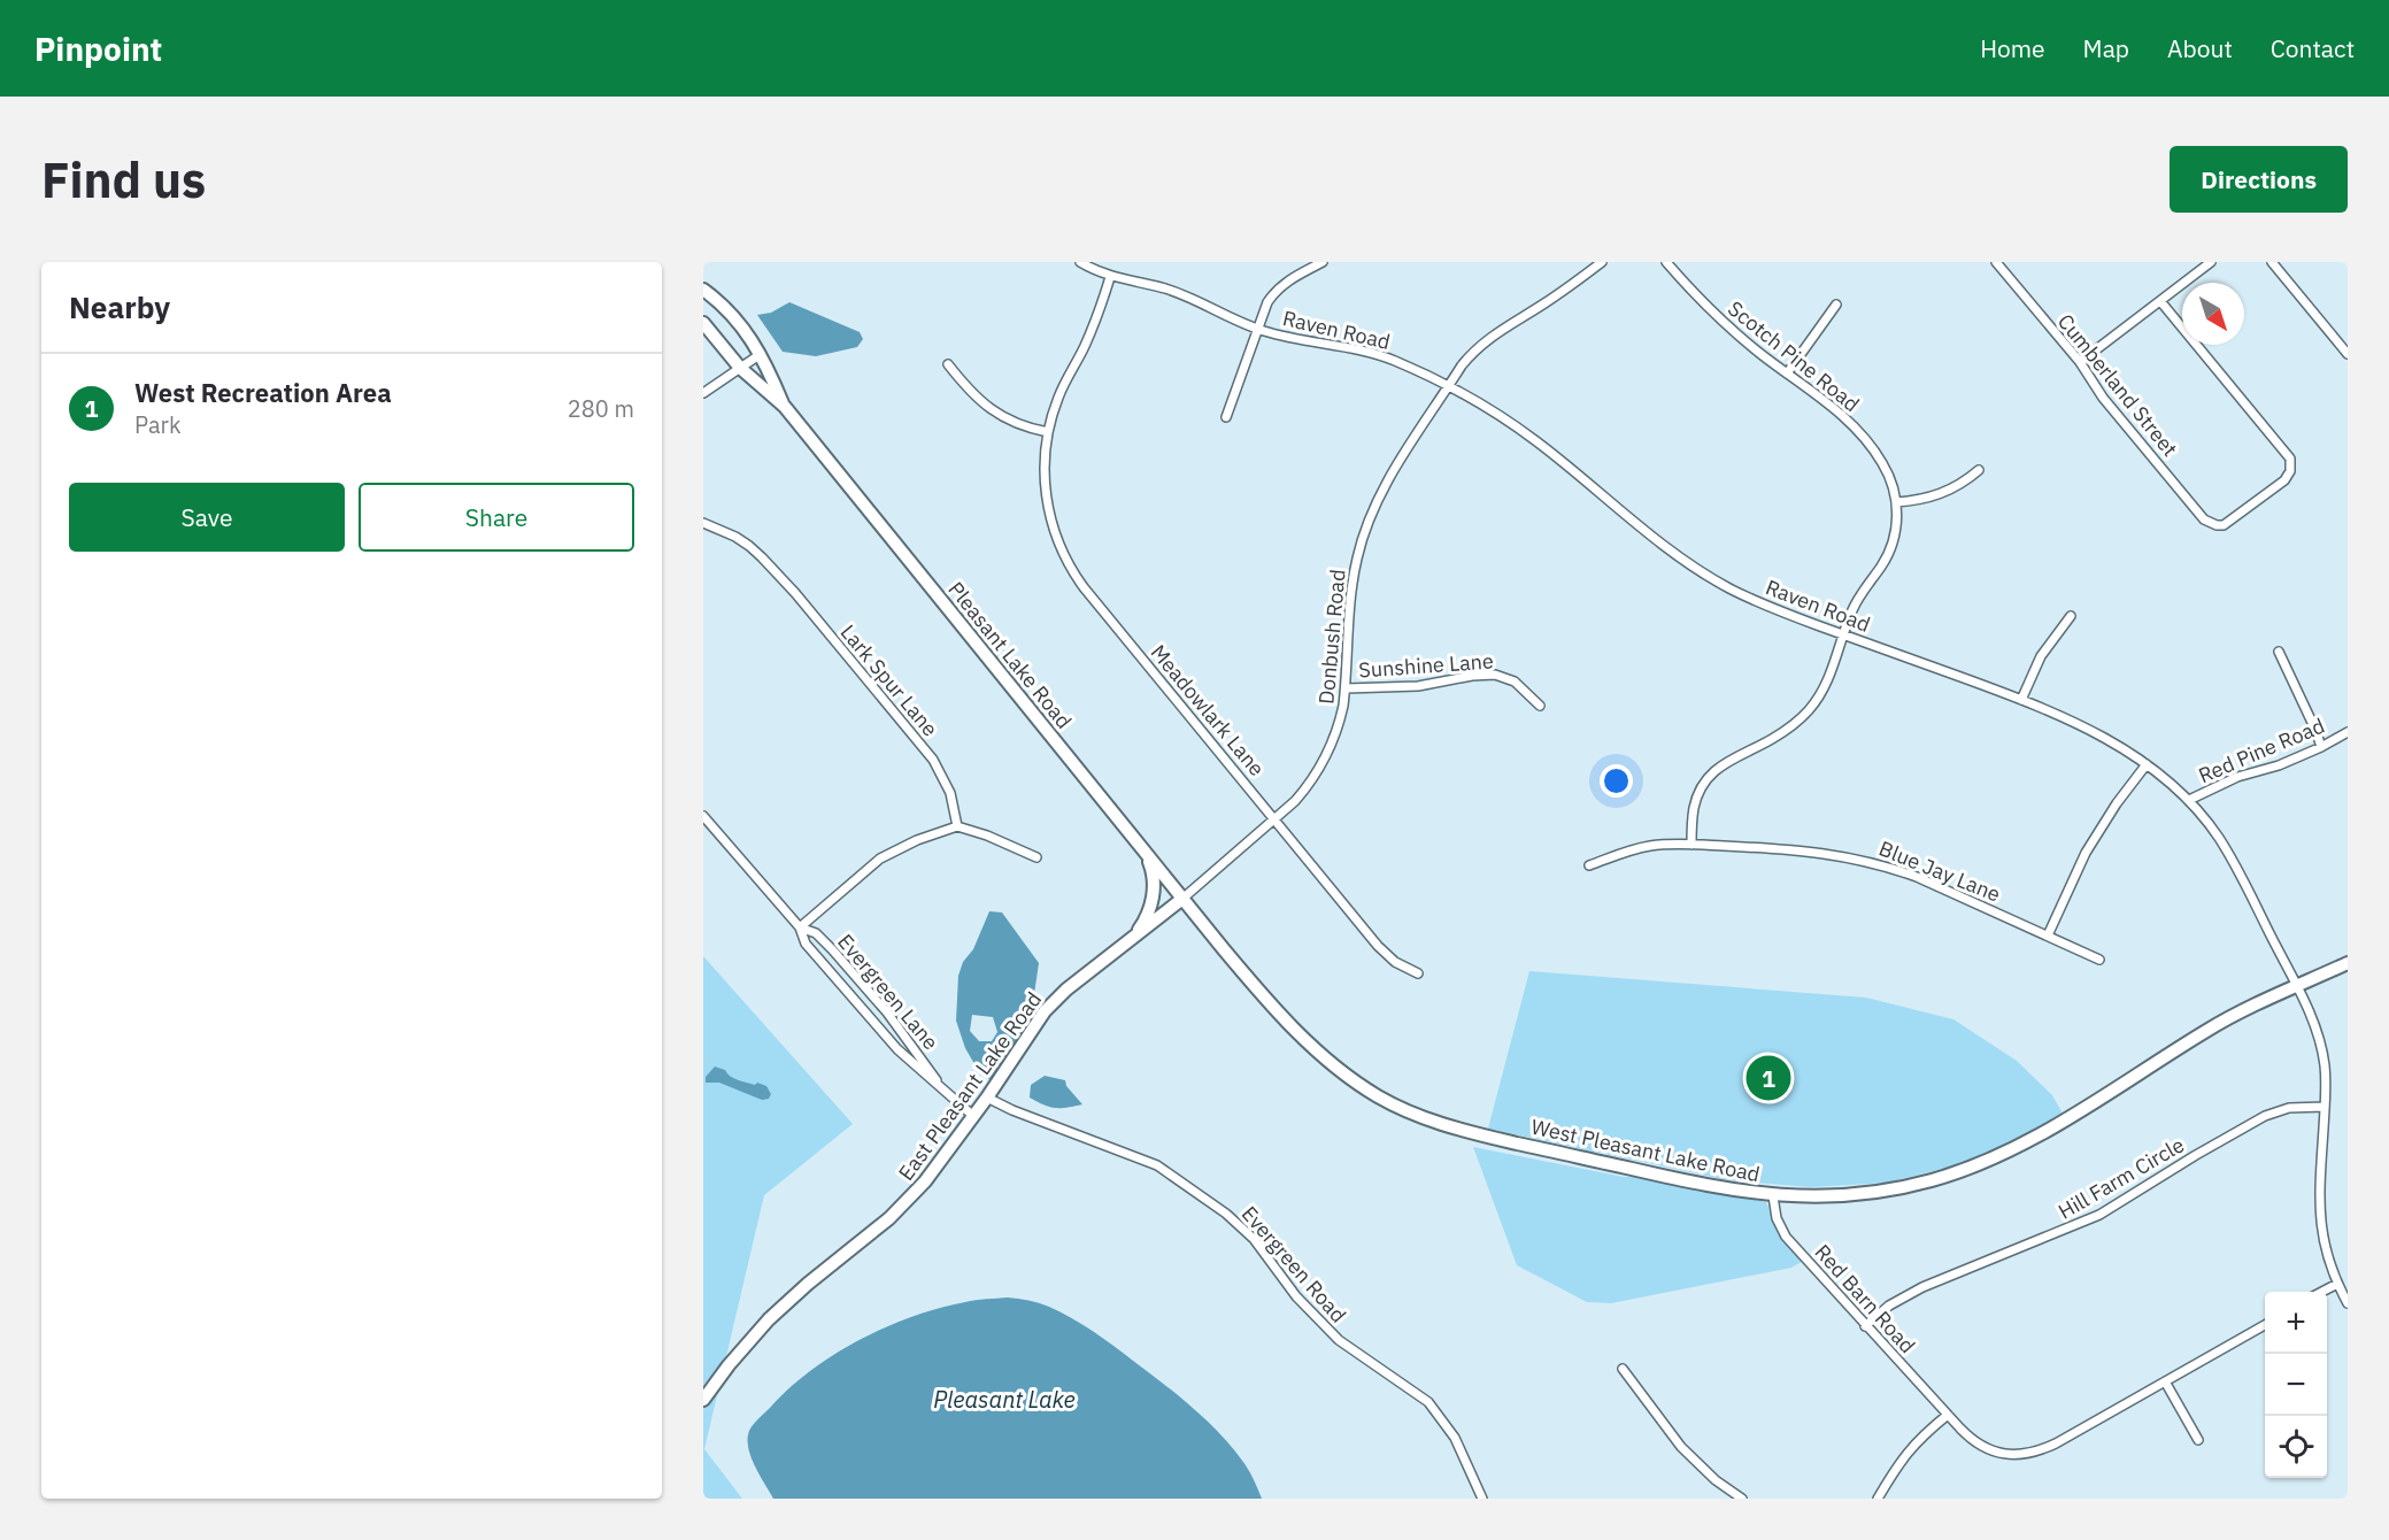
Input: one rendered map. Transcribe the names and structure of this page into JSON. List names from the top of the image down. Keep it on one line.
{"streets":{"street":["Raven Road","Scotch Pine Road","Cumberland Street","Donbush Road","Pleasant Lake Road","Sunshine Lane","Lark Spur Lane","Meadowlark Lane","Red Pine Road","Blue Jay Lane","Evergreen Lane","East Pleasant Lake Road","West Pleasant Lake Road","Hill Farm Circle","Evergreen Road","Red Barn Road"]},"crossings":[["Raven Road","Scotch Pine Road"],["Raven Road","Donbush Road"],["Raven Road","Meadowlark Lane"],["Raven Road","Red Pine Road"],["Raven Road","West Pleasant Lake Road"],["Donbush Road","Sunshine Lane"],["Donbush Road","Meadowlark Lane"],["Donbush Road","East Pleasant Lake Road"],["Pleasant Lake Road","East Pleasant Lake Road"],["Pleasant Lake Road","West Pleasant Lake Road"],["Evergreen Lane","East Pleasant Lake Road"],["East Pleasant Lake Road","Evergreen Road"],["West Pleasant Lake Road","Red Barn Road"],["Hill Farm Circle","Red Barn Road"]],"water":["Pleasant Lake"],"north":"bottom right","page":{"header":"Pinpoint","nav":["Home","Map","About","Contact"],"buttons":["Directions",["Save","Share"]],"title":"Find us","heading":"Nearby","list":[{"mark":"1","name":"West Recreation Area","note":"Park","value":"280 m"}],"pins":"1","map_buttons":["+","−"]}}
